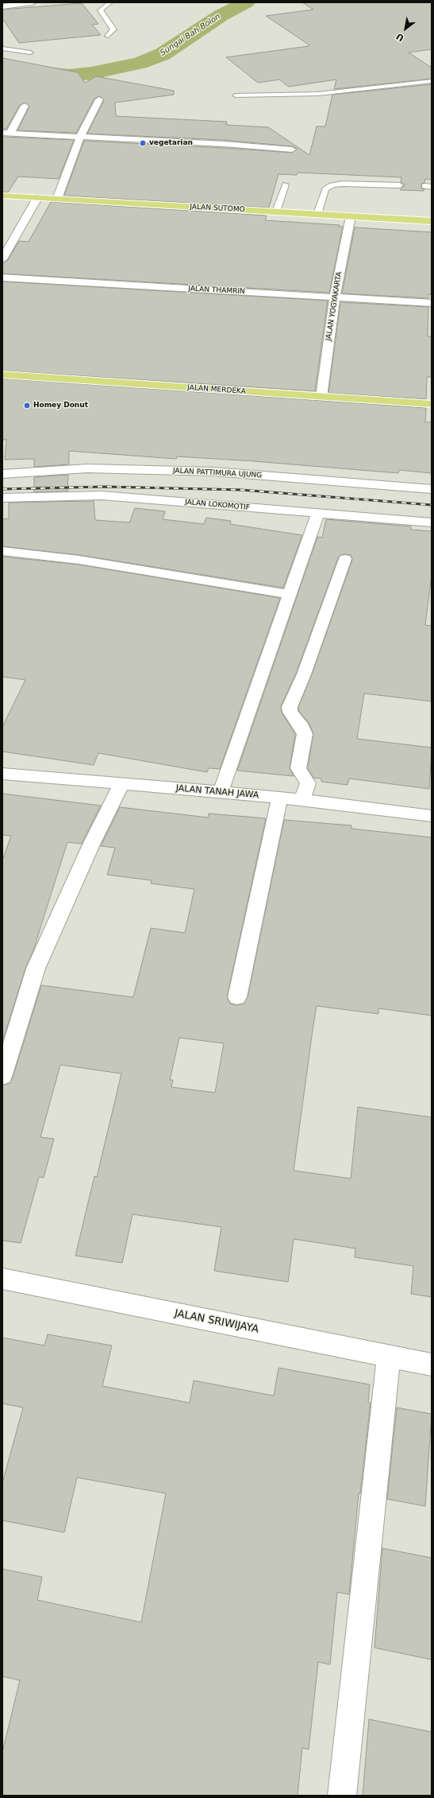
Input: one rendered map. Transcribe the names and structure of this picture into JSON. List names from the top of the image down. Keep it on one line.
{"streets":{"main road":["JALAN SUTOMO","JALAN MERDEKA"],"street":["JALAN THAMRIN","JALAN YOGYAKARTA","JALAN PATTIMURA UJUNG","JALAN LOKOMOTIF","JALAN TANAH JAWA","JALAN SRIWIJAYA"]},"crossings":[["JALAN SUTOMO","JALAN YOGYAKARTA"],["JALAN THAMRIN","JALAN YOGYAKARTA"],["JALAN YOGYAKARTA","JALAN MERDEKA"]],"water":["Sungai Bah Bolon"],"places":["vegetarian","Homey Donut"],"north":"bottom left"}
